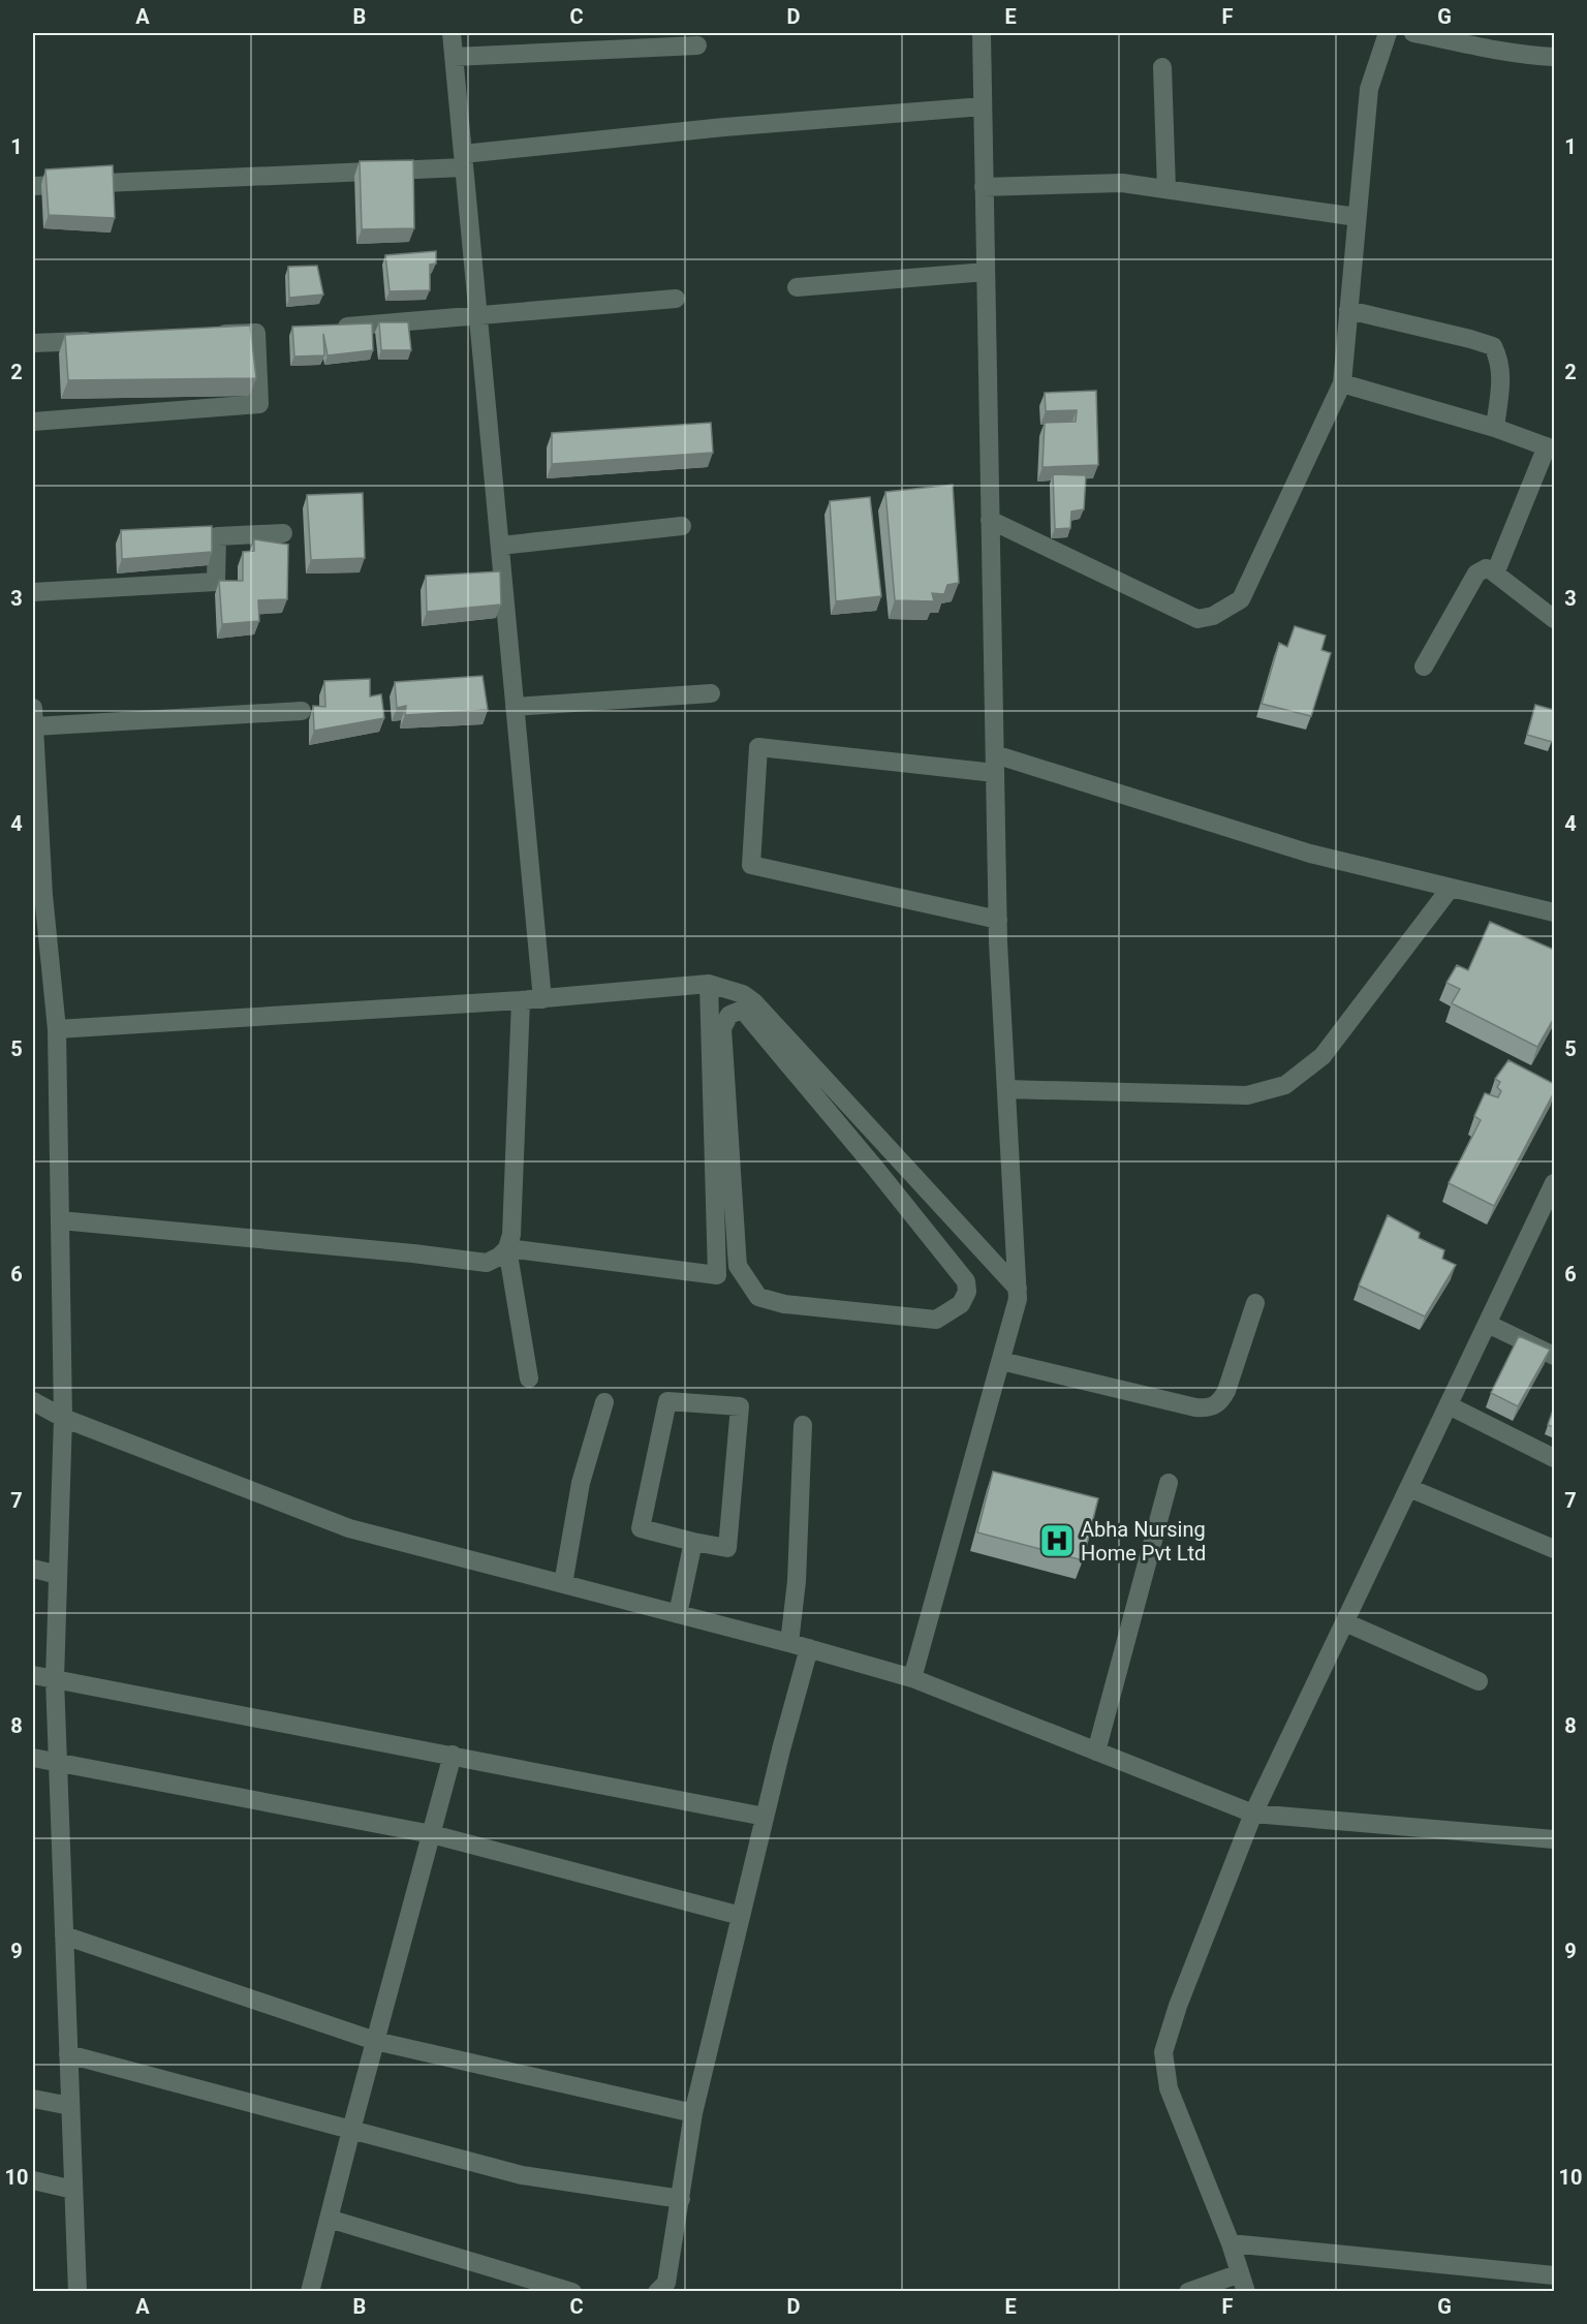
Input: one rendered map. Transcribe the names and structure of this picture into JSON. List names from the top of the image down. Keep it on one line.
{"places":{"hospital":["Abha Nursing Home Pvt Ltd"]},"grid":{"columns":["A","B","C","D","E","F","G"],"rows":["1","2","3","4","5","6","7","8","9","10"]}}
